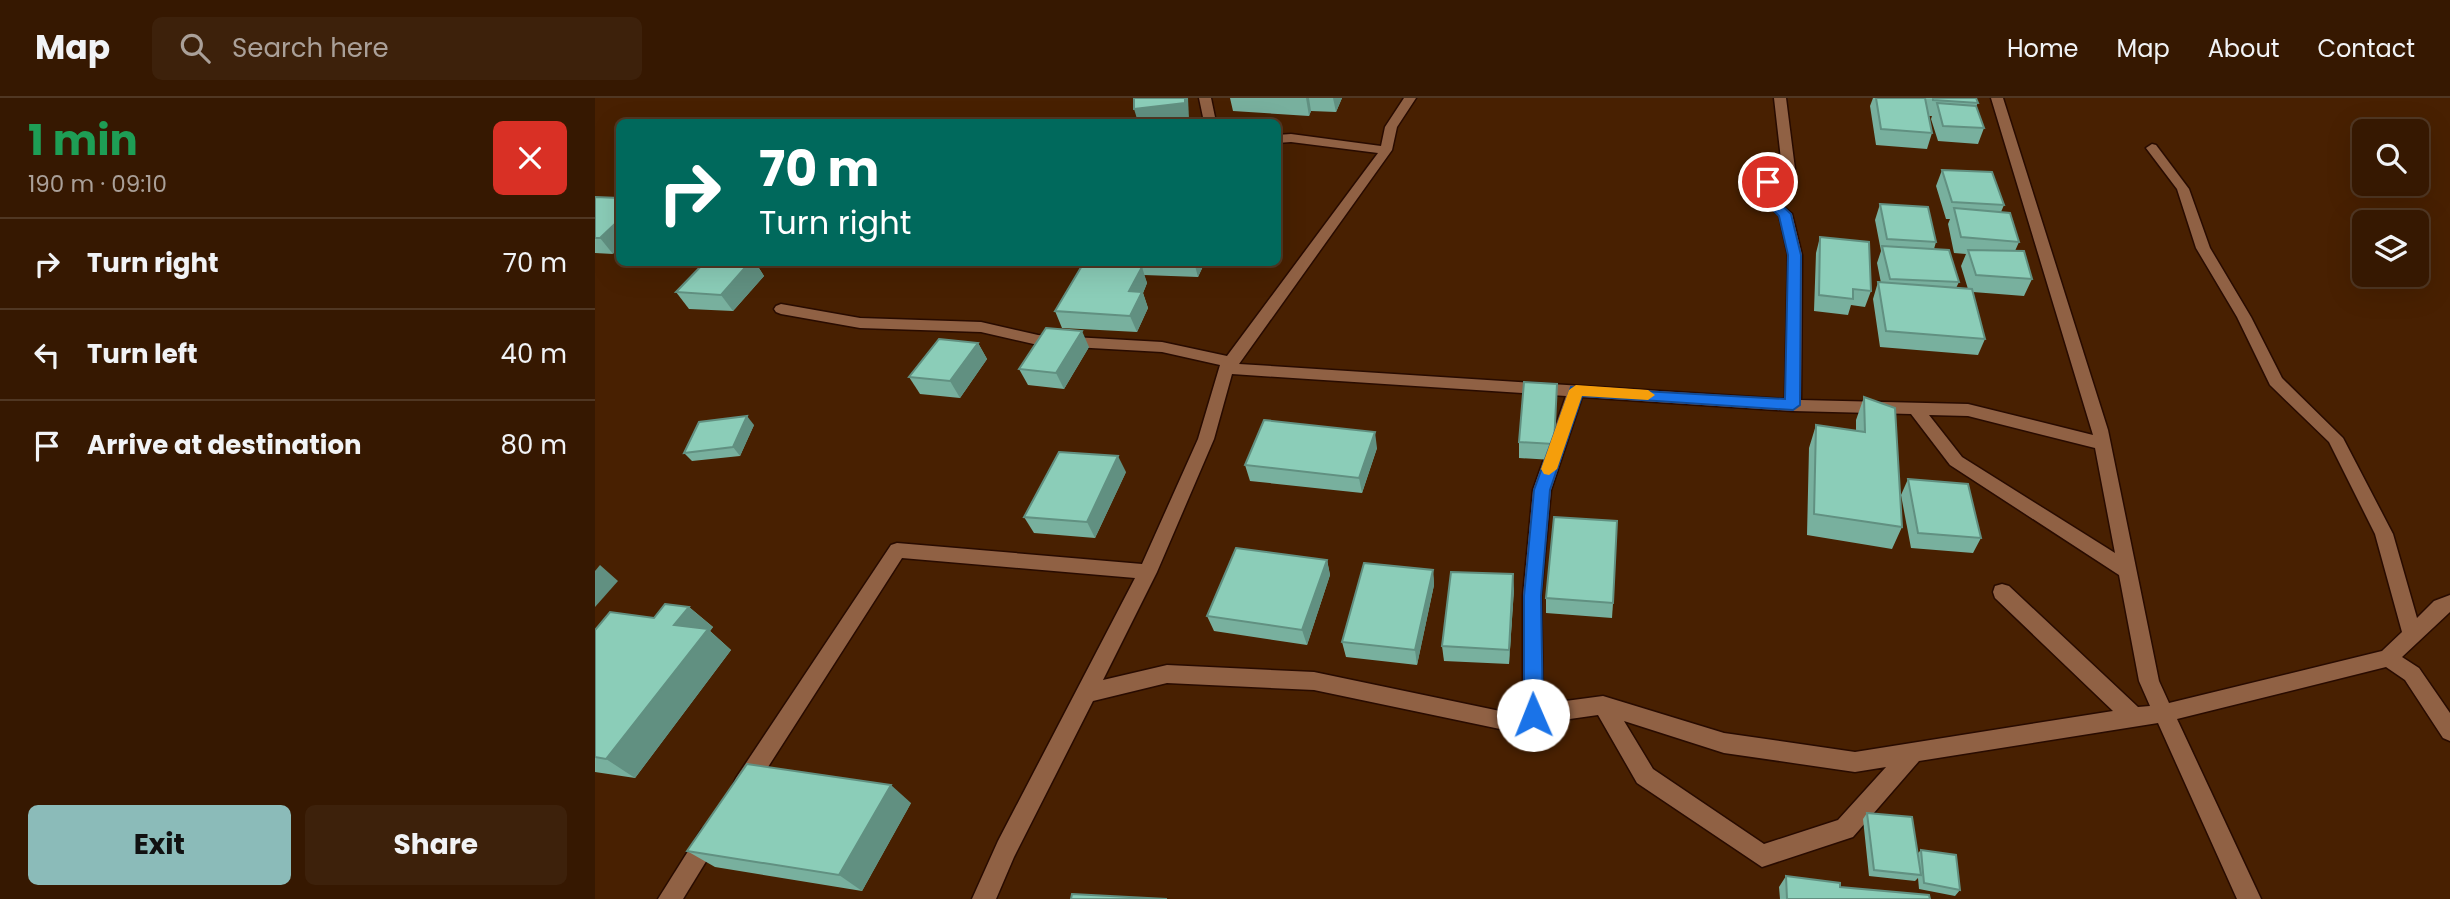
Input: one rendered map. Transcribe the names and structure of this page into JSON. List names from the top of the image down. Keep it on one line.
{"page":{"header":"Map","search":"Search here","nav":["Home","Map","About","Contact"],"heading":["1 min","190 m · 09:10"],"turn":["70 m","Turn right"],"list":[{"name":"Turn right","value":"70 m"},{"name":"Turn left","value":"40 m"},{"name":"Arrive at destination","value":"80 m"}],"buttons":["Exit","Share"]}}
